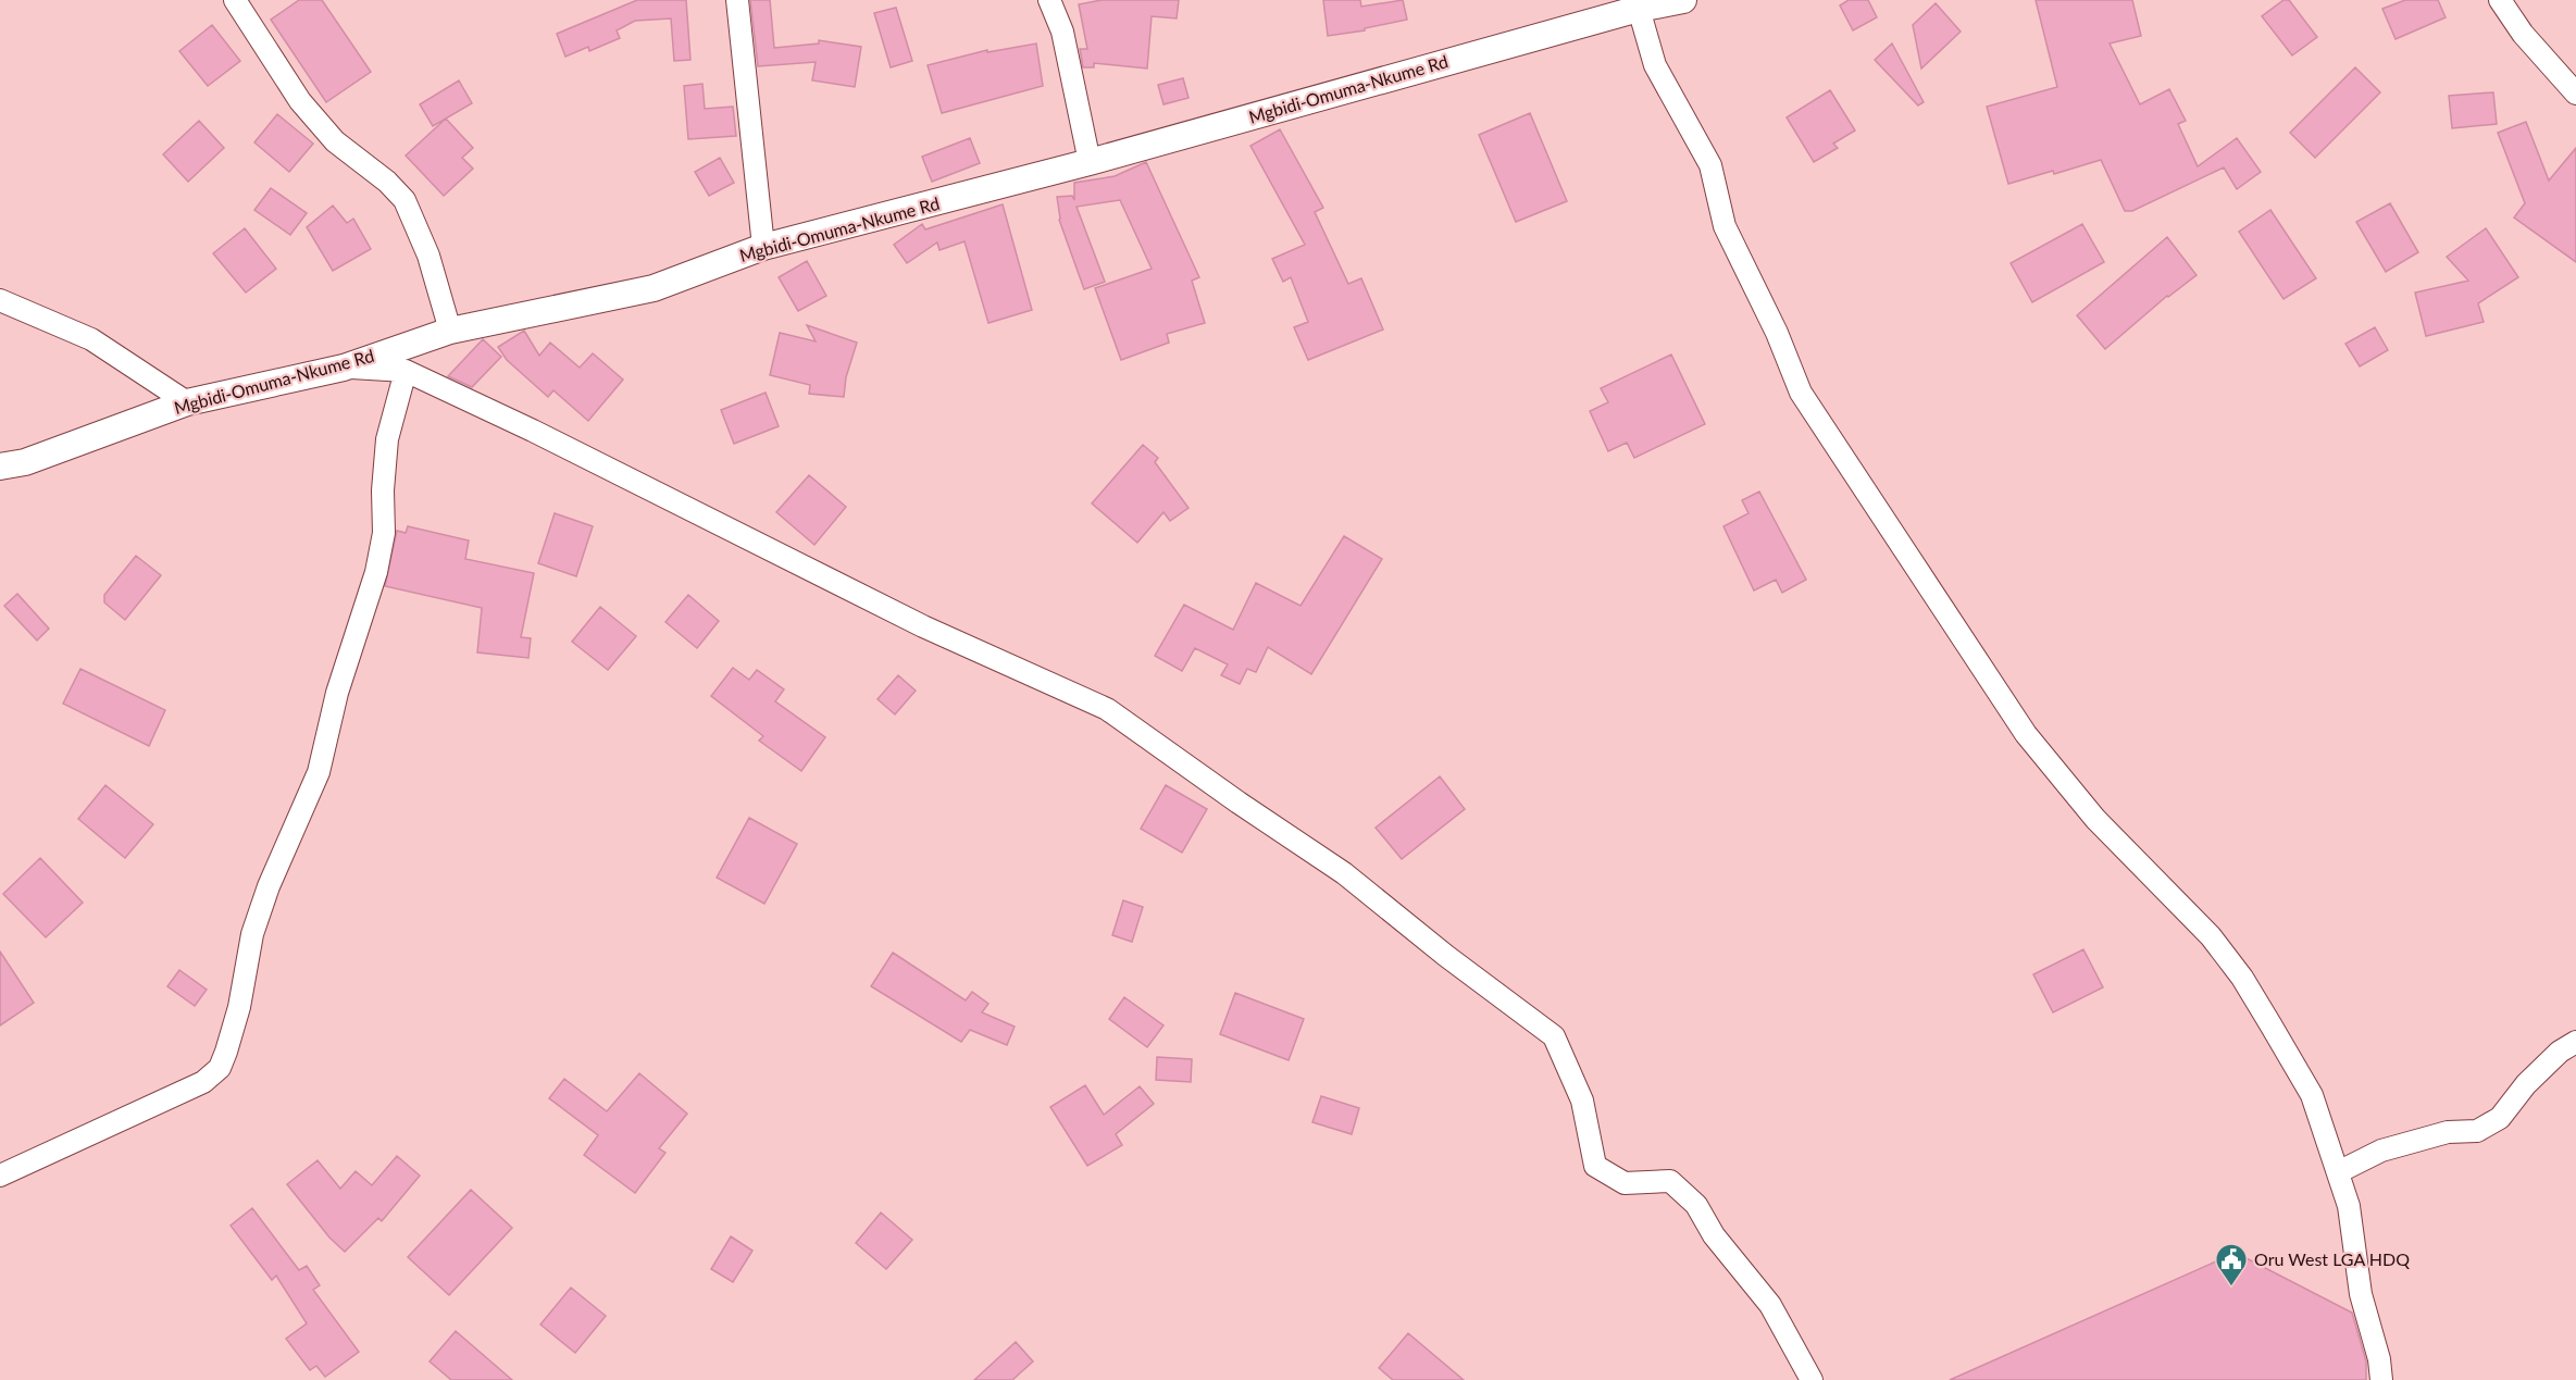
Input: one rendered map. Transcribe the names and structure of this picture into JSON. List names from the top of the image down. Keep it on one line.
{"streets":{"street":["Mgbidi-Omuma-Nkume Rd"]},"places":{"public building":["Oru West LGA HDQ"]}}
